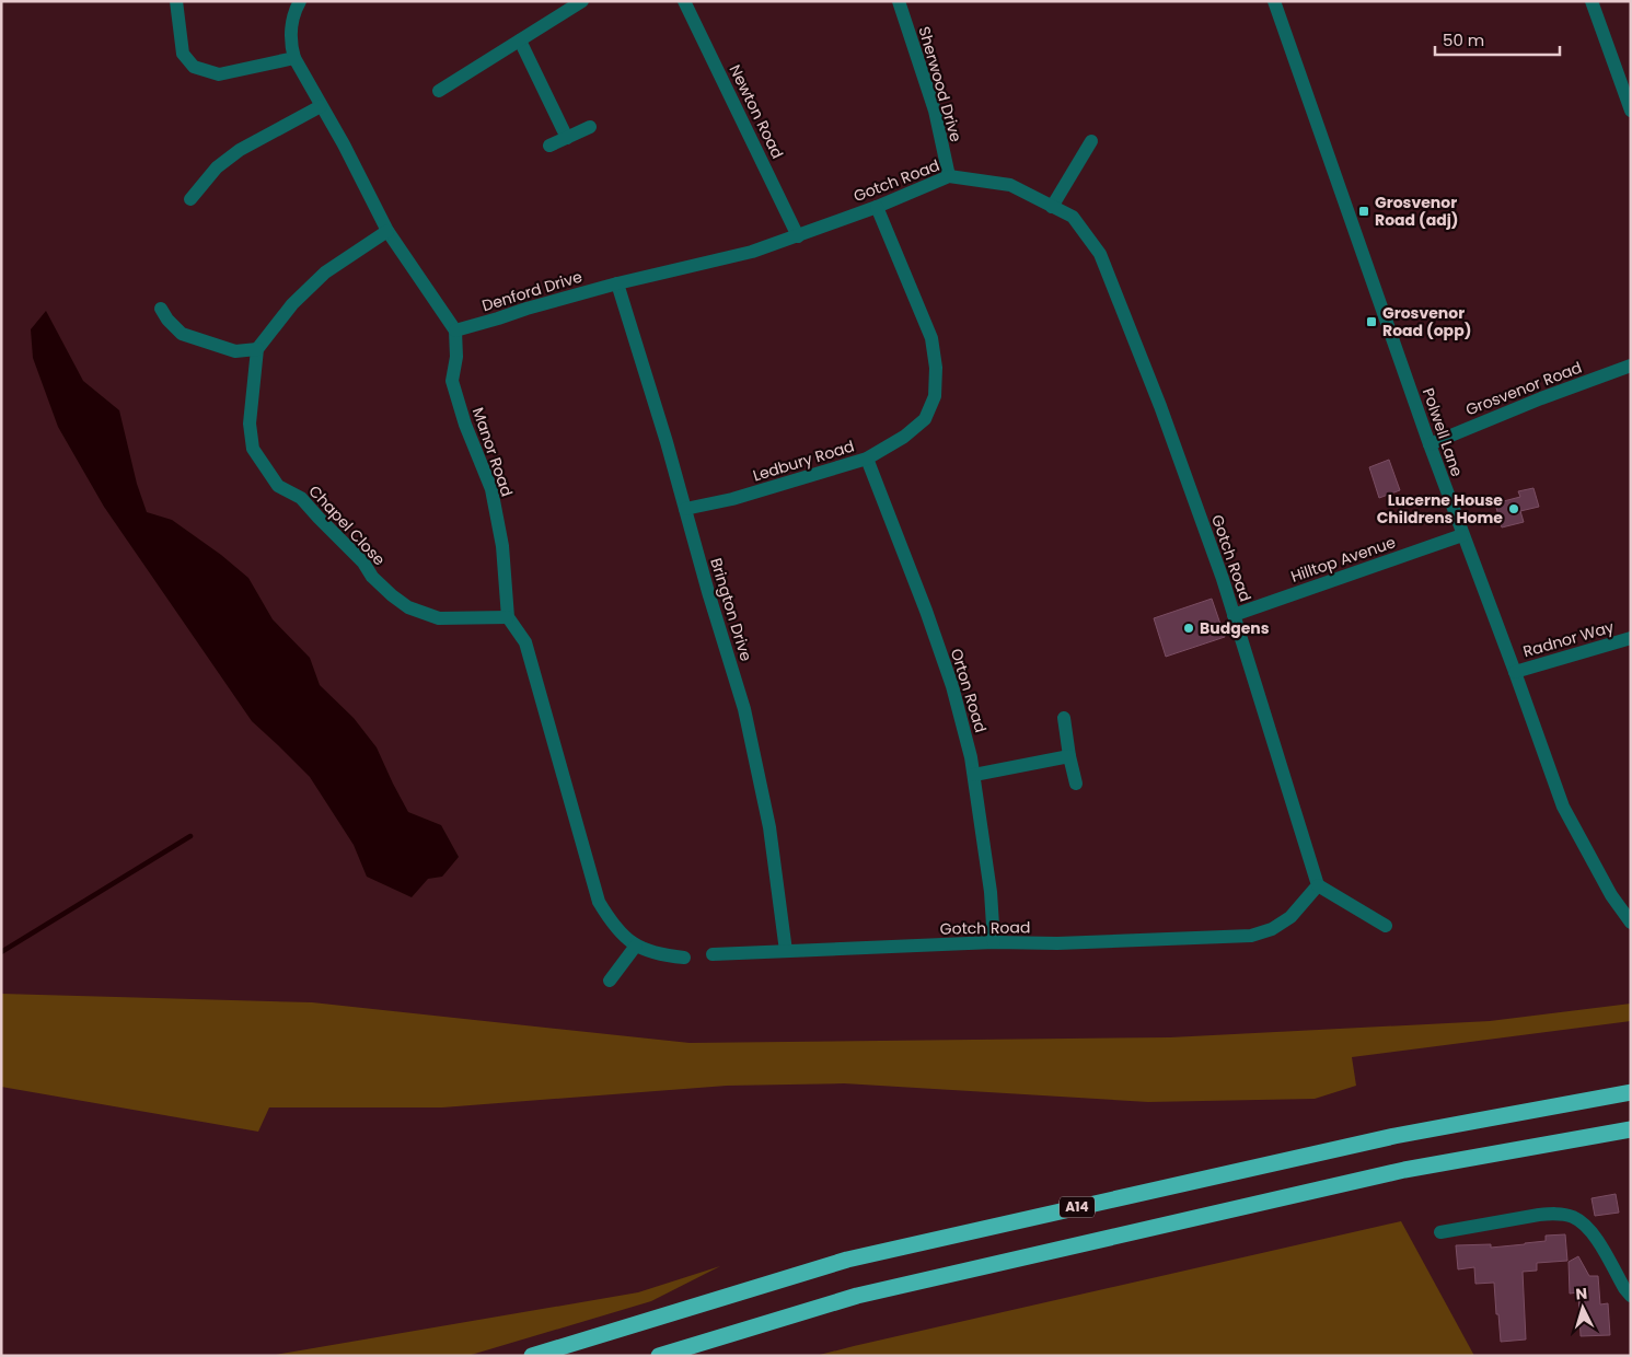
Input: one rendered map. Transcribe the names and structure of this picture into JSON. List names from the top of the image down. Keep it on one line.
{"streets":{"highway":["A14"],"street":["Sherwood Drive","Newton Road","Gotch Road","Denford Drive","Grosvenor Road","Polwell Lane","Manor Road","Ledbury Road","Chapel Close","Hilltop Avenue","Brington Drive","Radnor Way","Orton Road"]},"crossings":[["Sherwood Drive","Gotch Road"],["Newton Road","Gotch Road"],["Gotch Road","Denford Drive"],["Gotch Road","Ledbury Road"],["Gotch Road","Hilltop Avenue"],["Gotch Road","Brington Drive"],["Gotch Road","Orton Road"],["Denford Drive","Manor Road"],["Denford Drive","Brington Drive"],["Grosvenor Road","Polwell Lane"],["Polwell Lane","Hilltop Avenue"],["Polwell Lane","Radnor Way"],["Manor Road","Chapel Close"],["Ledbury Road","Brington Drive"],["Ledbury Road","Orton Road"]],"places":{"transit":["Grosvenor Road (adj)","Grosvenor Road (opp)"],"other":["Lucerne House Childrens Home","Budgens"]},"scale_bar":"50 m","north":"top"}
